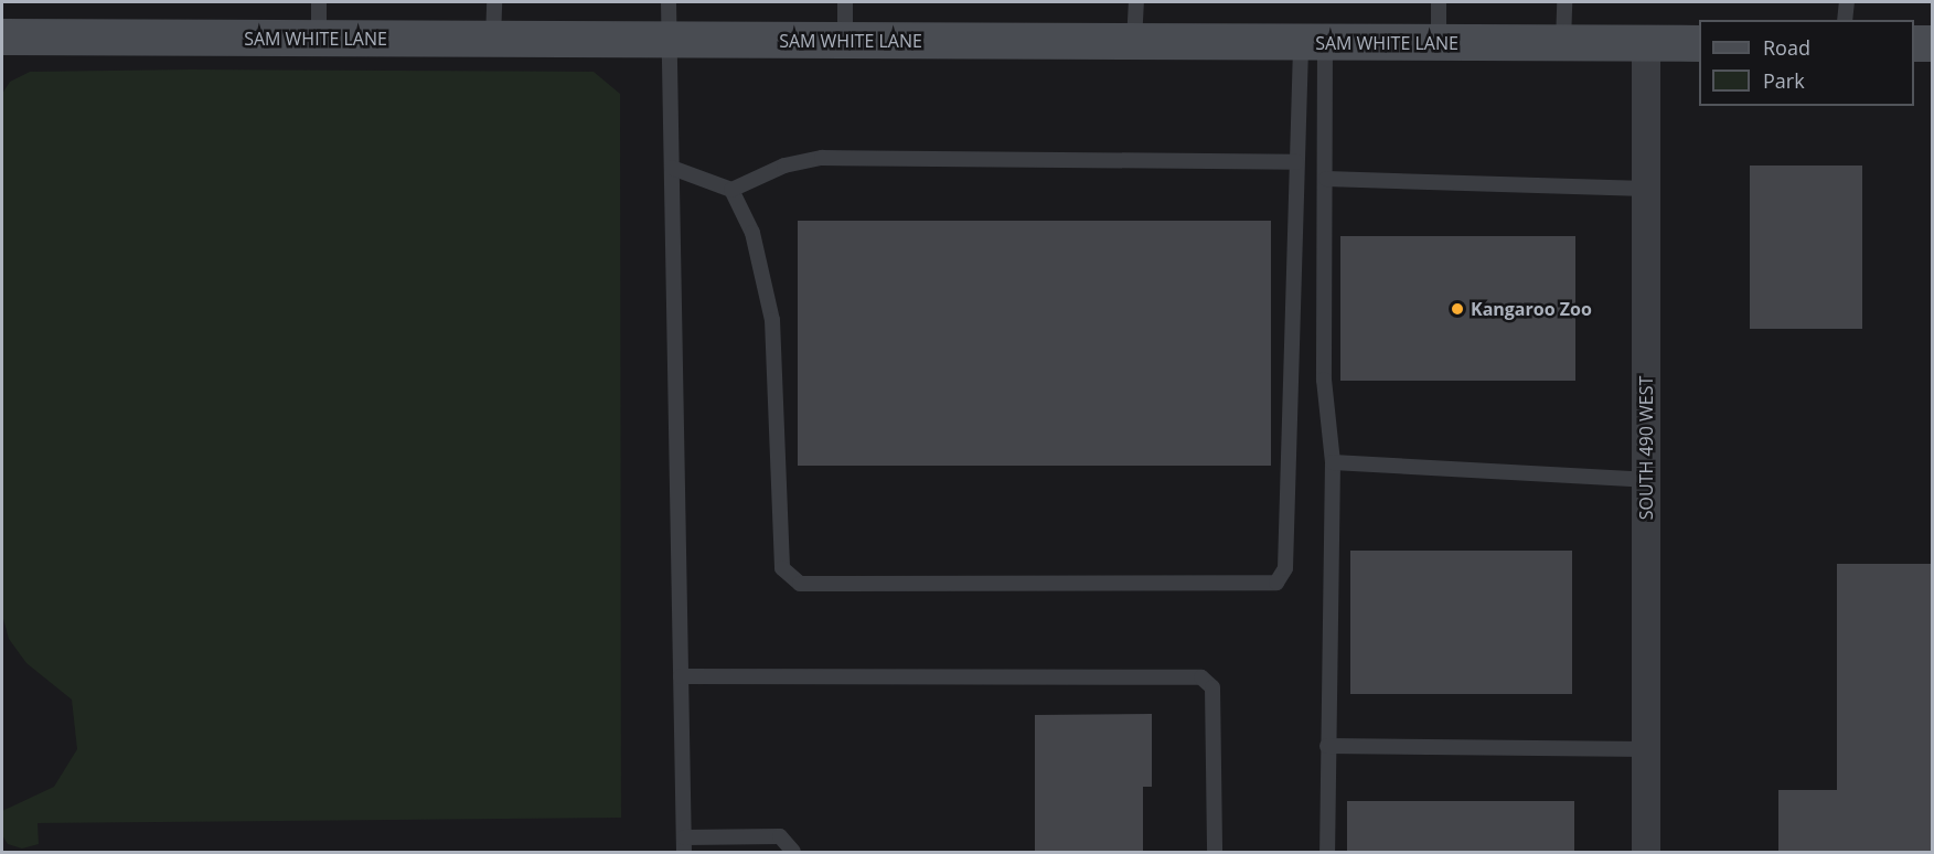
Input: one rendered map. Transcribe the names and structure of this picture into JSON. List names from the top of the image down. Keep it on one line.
{"streets":{"street":["SAM WHITE LANE","SOUTH 490 WEST"]},"crossings":[["SAM WHITE LANE","SOUTH 490 WEST"]],"places":["Kangaroo Zoo"],"legend":["Road","Park"]}
